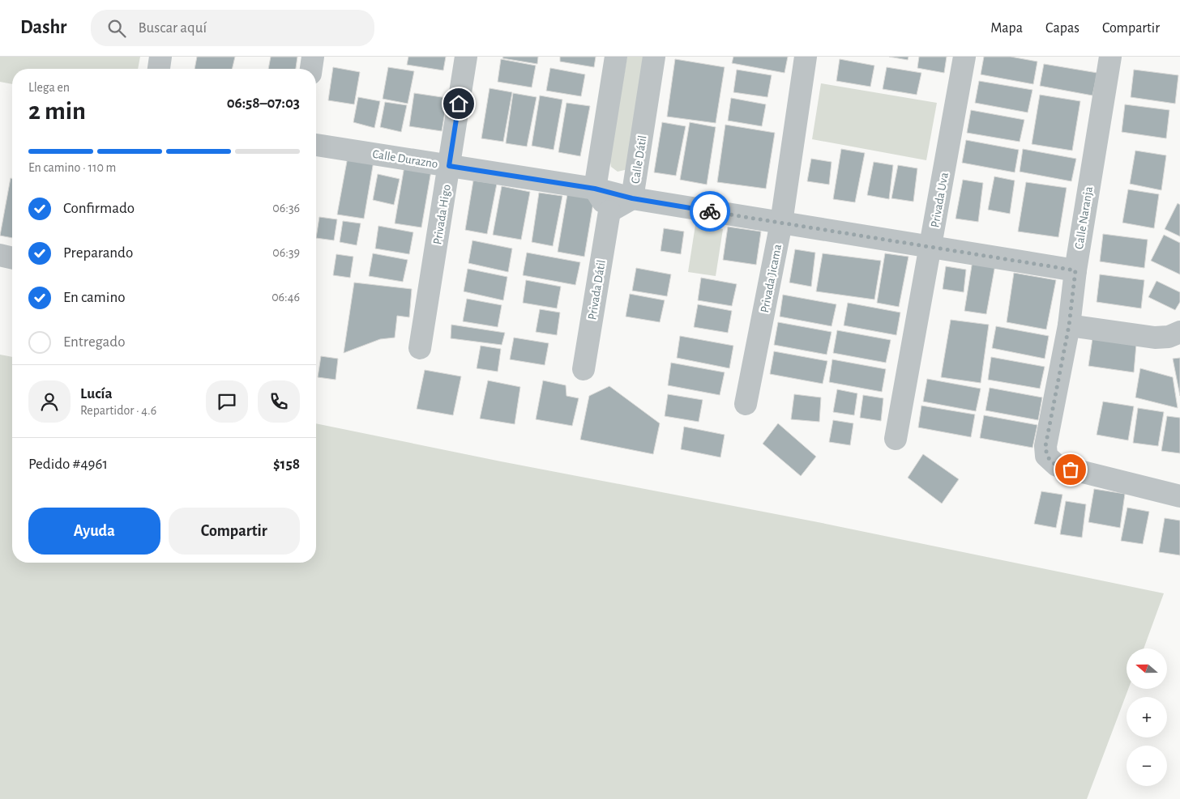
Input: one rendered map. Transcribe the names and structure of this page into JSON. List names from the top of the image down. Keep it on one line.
{"streets":{"street":["Calle Durazno","Calle Dátil","Privada Uva","Privada Higo","Calle Naranja","Privada Jicama","Privada Dátil"]},"crossings":[["Calle Durazno","Calle Dátil"],["Calle Durazno","Privada Uva"],["Calle Durazno","Privada Higo"],["Calle Durazno","Calle Naranja"],["Calle Durazno","Privada Jicama"],["Calle Dátil","Privada Dátil"]],"north":"left","page":{"header":"Dashr","search":"Buscar aquí","nav":["Mapa","Capas","Compartir"],"heading":["2 min","Llega en","06:58–07:03"],"panel":["Lucía","Repartidor · 4.6","Pedido #4961","$158"],"bar":"En camino · 110 m","list":[["Confirmado","06:36"],["Preparando","06:39"],["En camino","06:46"],"Entregado"],"buttons":["Ayuda","Compartir"],"map_buttons":["+","−"]}}
